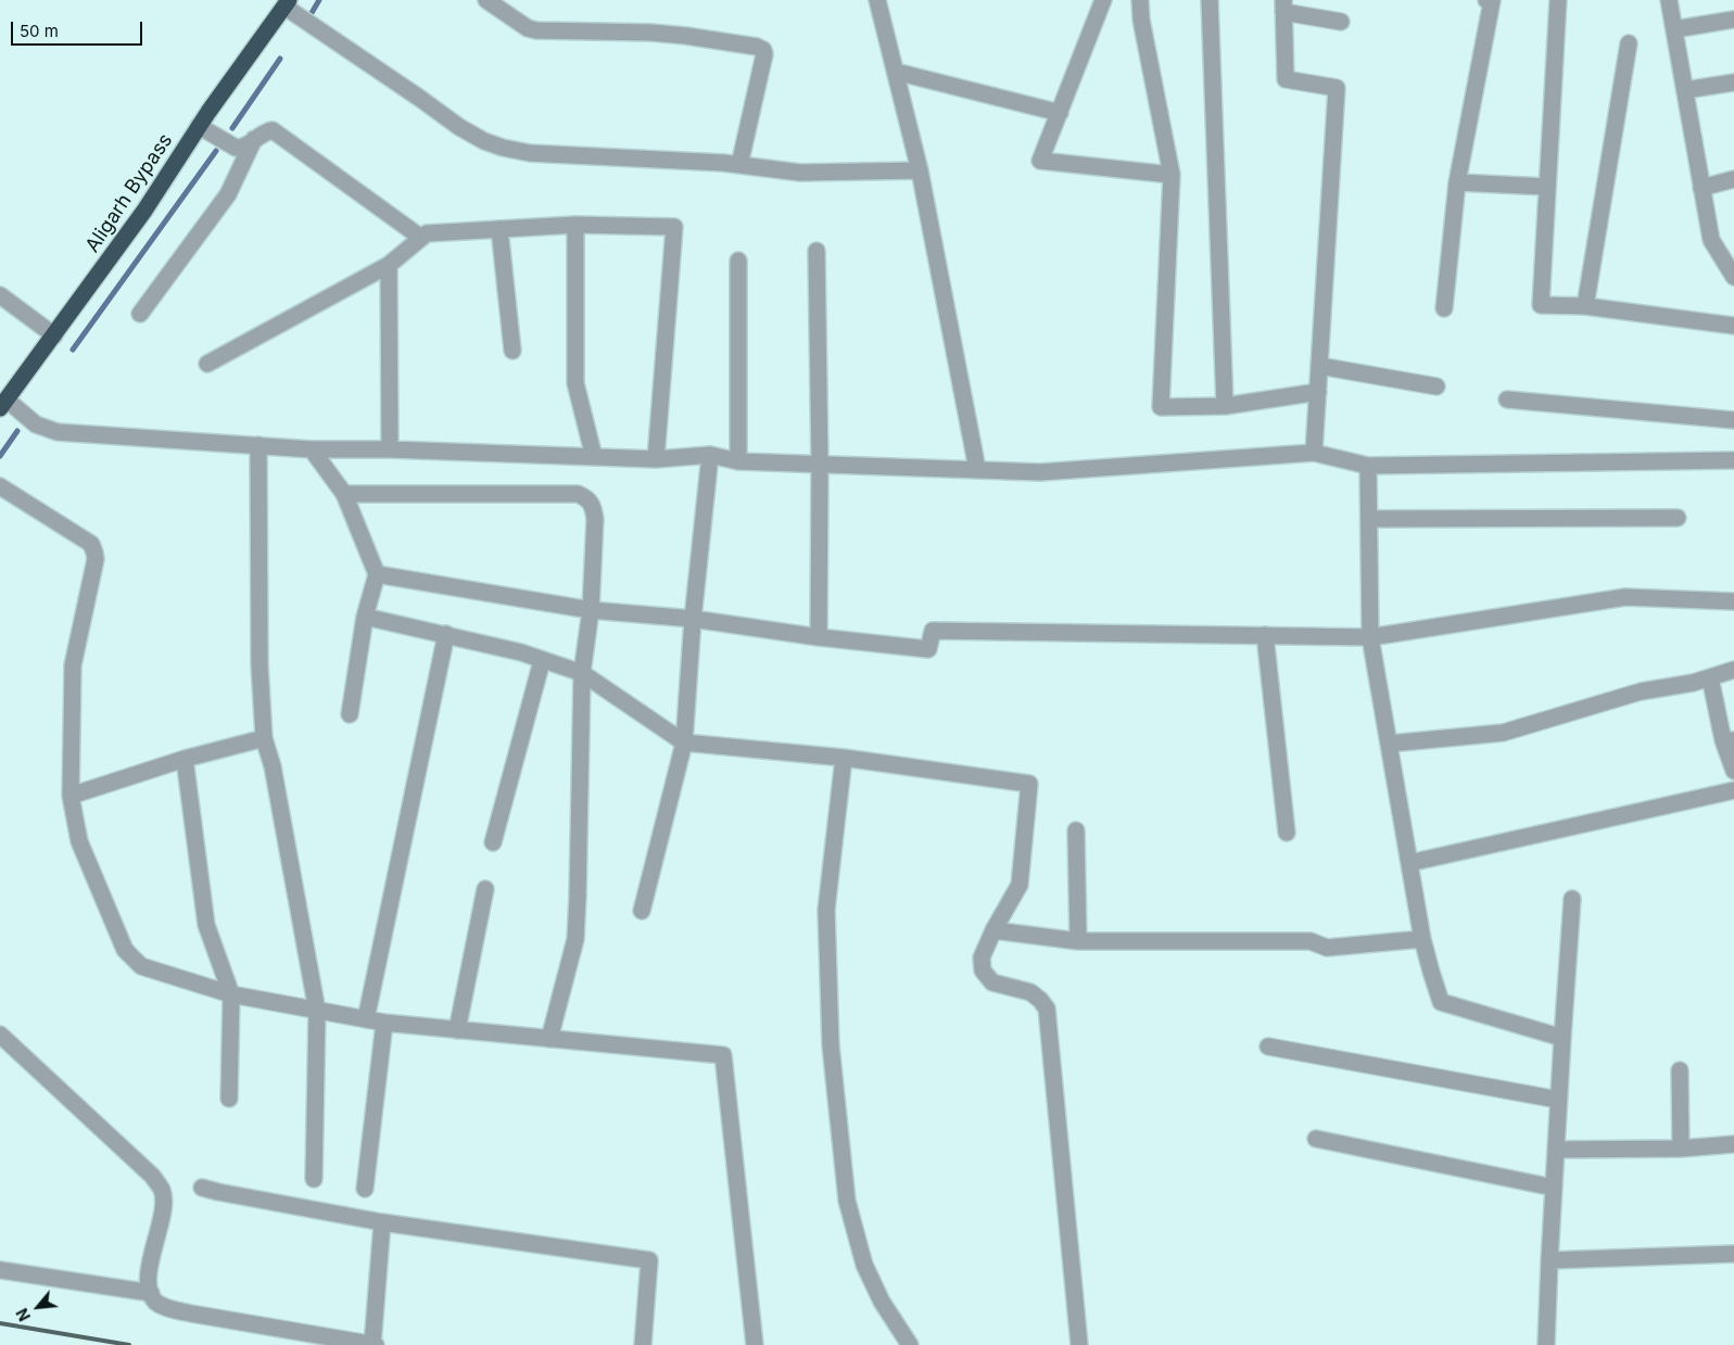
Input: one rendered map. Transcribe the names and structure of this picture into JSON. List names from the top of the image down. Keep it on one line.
{"streets":{"highway":["Aligarh Bypass"]},"scale_bar":"50 m","north":"bottom left"}
